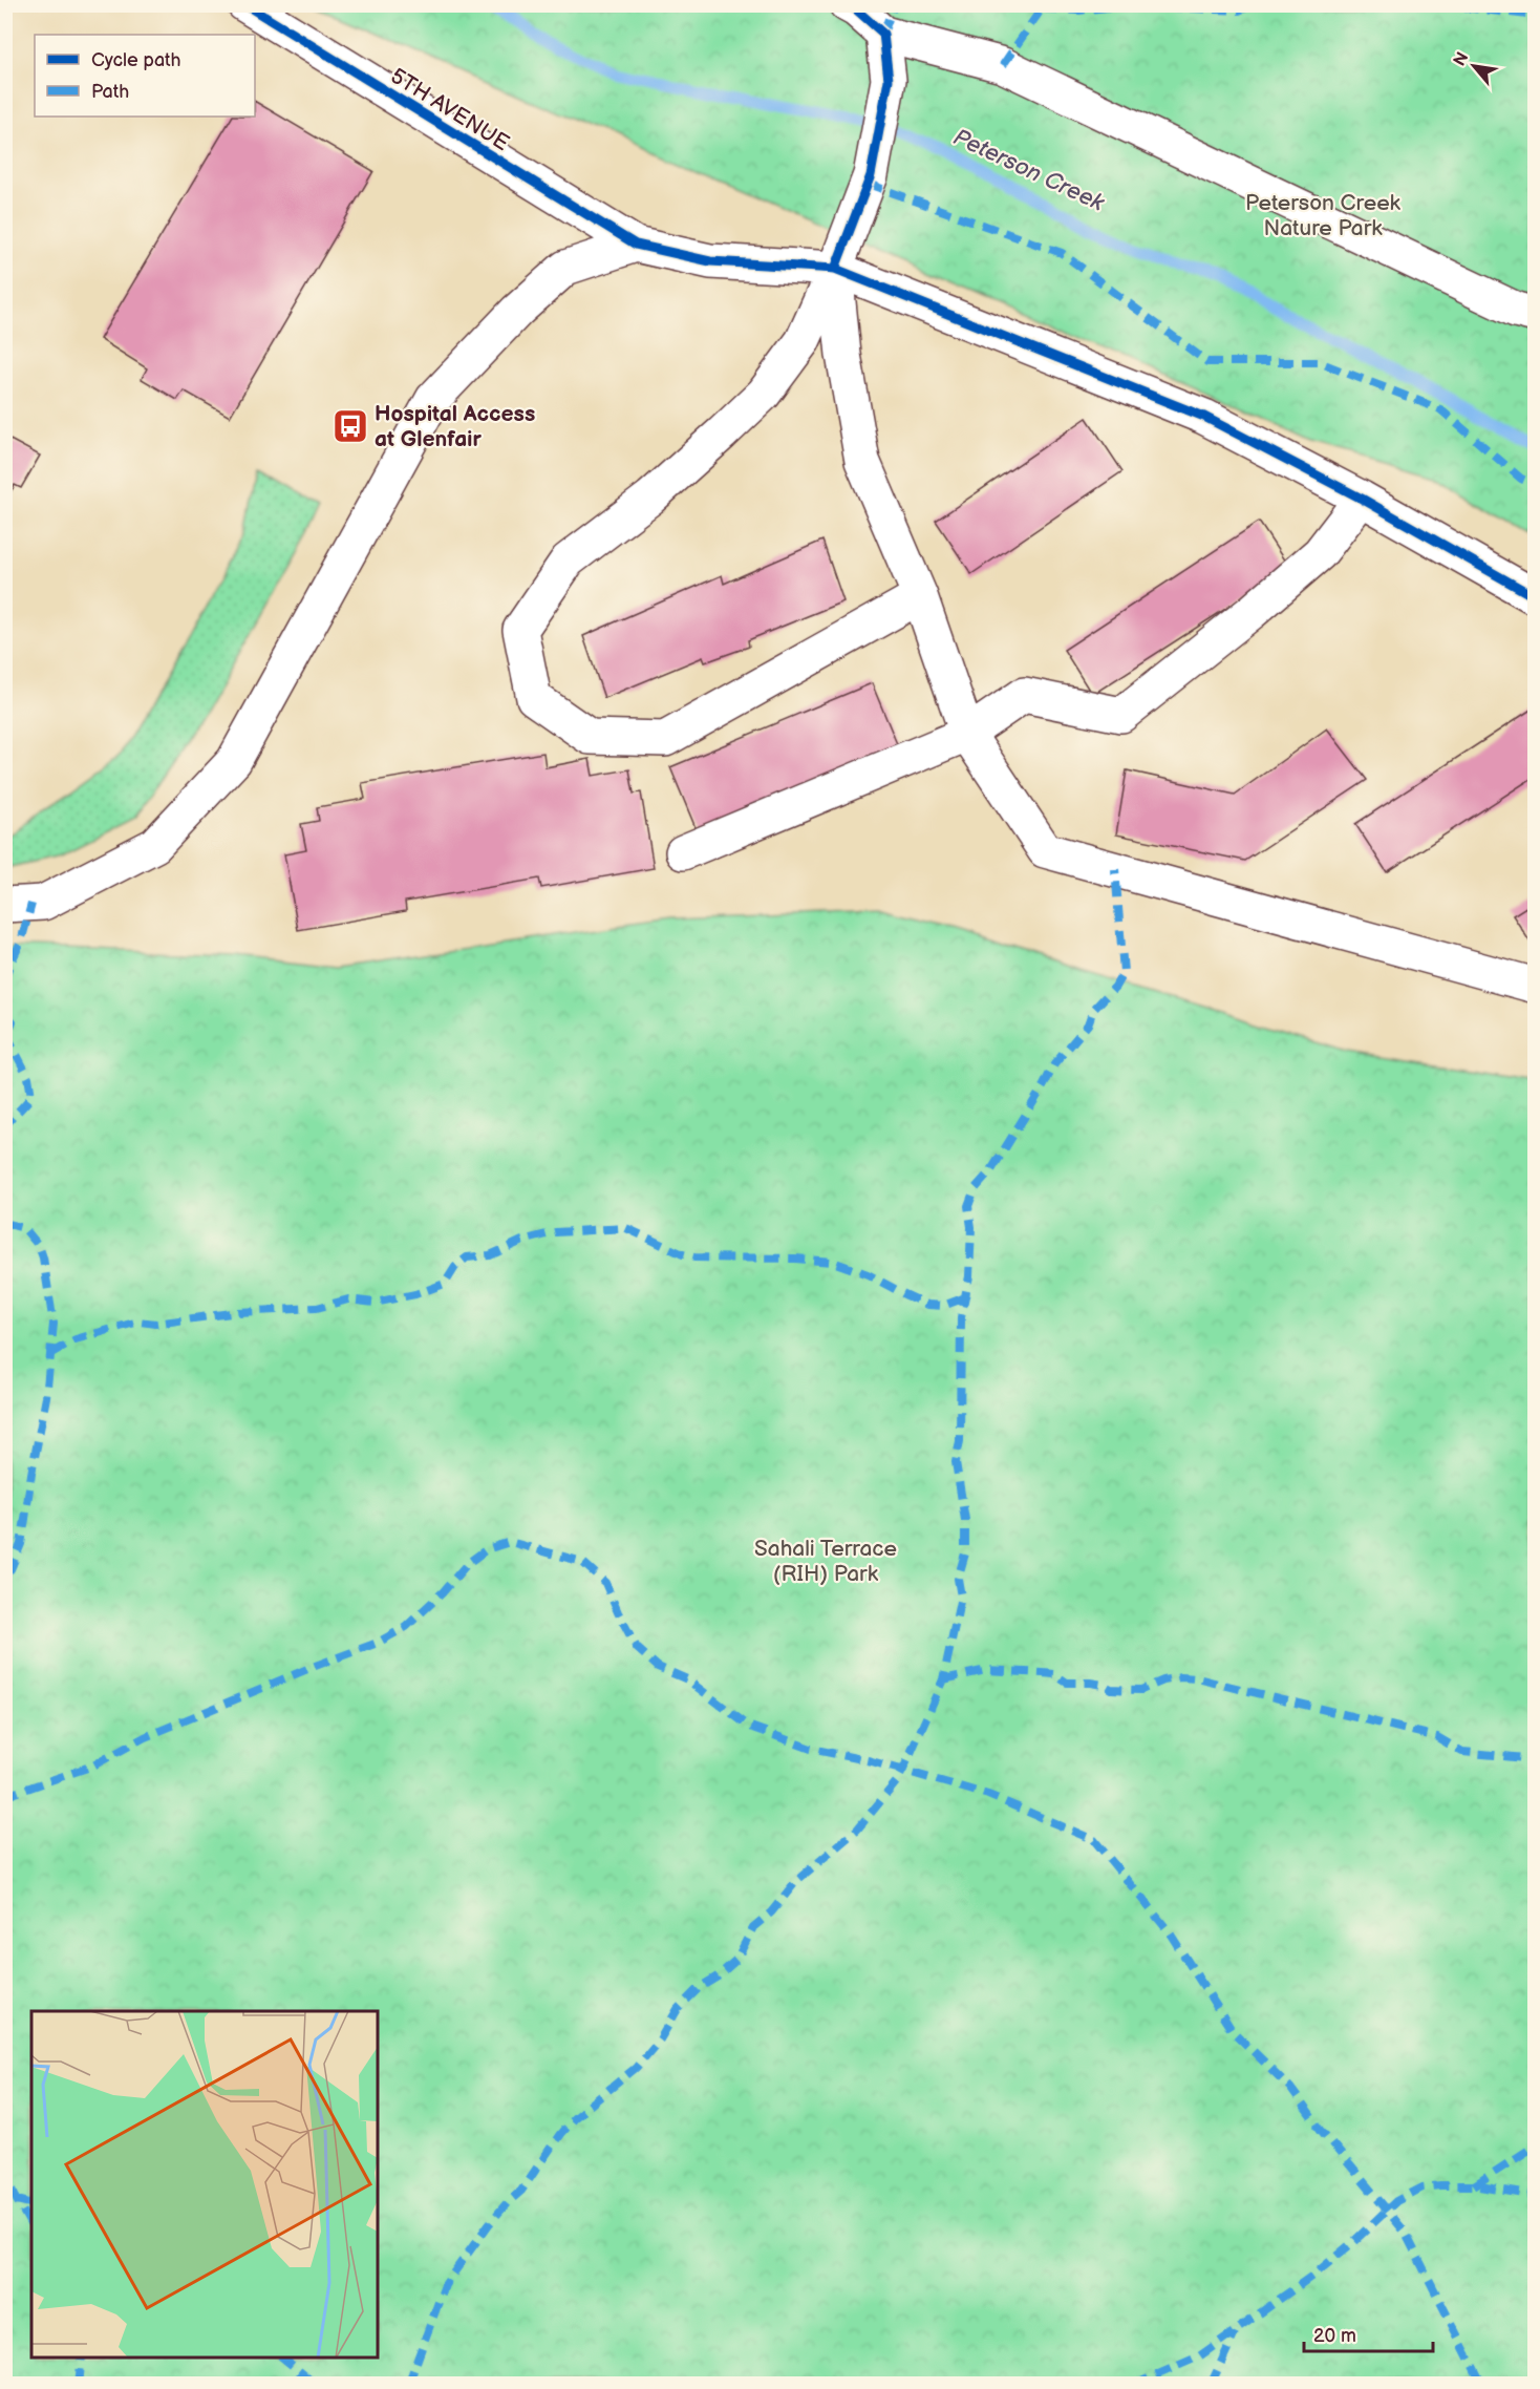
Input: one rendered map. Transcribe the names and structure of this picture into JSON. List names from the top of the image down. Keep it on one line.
{"streets":{"street":["5TH AVENUE"]},"water":["Peterson Creek"],"parks":["Peterson Creek Nature Park","Sahali Terrace (RIH) Park"],"places":{"bus stop":["Hospital Access at Glenfair"]},"legend":["Cycle path","Path"],"scale_bar":"20 m","north":"top left"}
